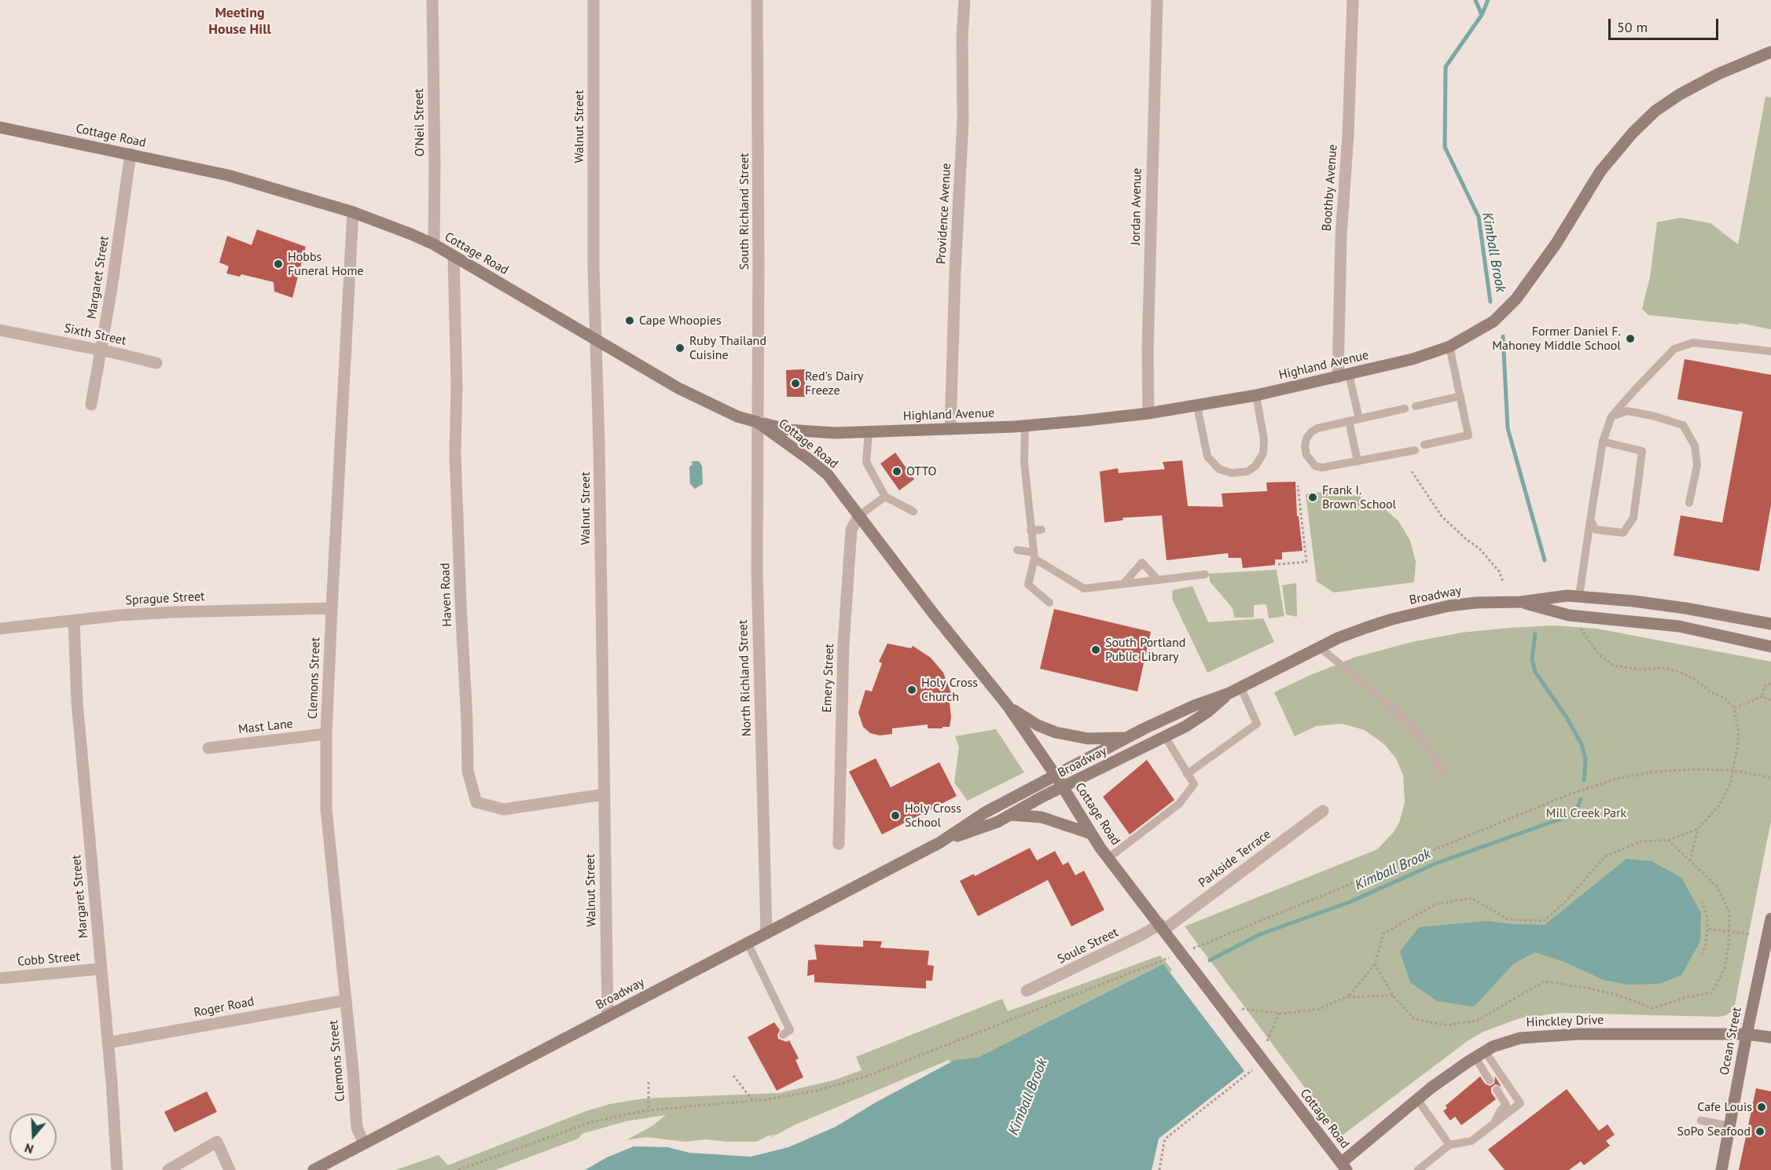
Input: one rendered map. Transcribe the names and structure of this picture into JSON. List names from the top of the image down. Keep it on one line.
{"streets":{"street":["O'Neil Street","Walnut Street","Cottage Road","Boothby Avenue","Jordan Avenue","South Richland Street","Providence Avenue","Margaret Street","Sixth Street","Highland Avenue","Haven Road","Broadway","Sprague Street","Clemons Street","North Richland Street","Emery Street","Mast Lane","Parkside Terrace","Soule Street","Cobb Street","Roger Road","Hinckley Drive","Ocean Street"]},"crossings":[["O'Neil Street","Cottage Road"],["Walnut Street","Cottage Road"],["Walnut Street","Haven Road"],["Walnut Street","Broadway"],["Cottage Road","South Richland Street"],["Cottage Road","Margaret Street"],["Cottage Road","Highland Avenue"],["Cottage Road","Haven Road"],["Cottage Road","Broadway"],["Cottage Road","Clemons Street"],["Cottage Road","North Richland Street"],["Cottage Road","Emery Street"],["Cottage Road","Parkside Terrace"],["Cottage Road","Soule Street"],["Cottage Road","Hinckley Drive"],["Boothby Avenue","Highland Avenue"],["Jordan Avenue","Highland Avenue"],["South Richland Street","Highland Avenue"],["South Richland Street","North Richland Street"],["Providence Avenue","Highland Avenue"],["Margaret Street","Sixth Street"],["Margaret Street","Sprague Street"],["Margaret Street","Cobb Street"],["Margaret Street","Roger Road"],["Highland Avenue","North Richland Street"],["Broadway","Clemons Street"],["Broadway","North Richland Street"],["Sprague Street","Clemons Street"],["Clemons Street","Mast Lane"],["Clemons Street","Roger Road"],["Parkside Terrace","Soule Street"],["Hinckley Drive","Ocean Street"]],"districts":["Meeting House Hill"],"water":["Kimball Brook"],"parks":["Mill Creek Park"],"places":["Hobbs Funeral Home","Cape Whoopies","Former Daniel F. Mahoney Middle School","Ruby Thailand Cuisine","Red's Dairy Freeze","OTTO","Frank I. Brown School","South Portland Public Library","Holy Cross Church","Holy Cross School","Cafe Louis","SoPo Seafood"],"scale_bar":"50 m","north":"bottom"}
